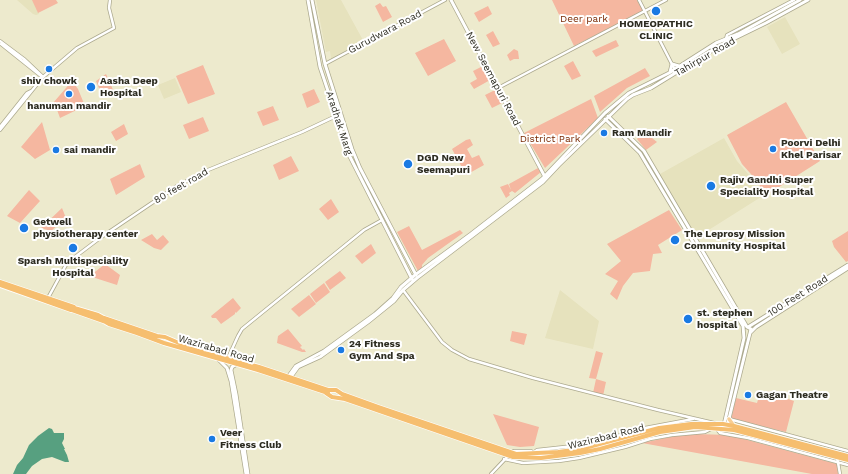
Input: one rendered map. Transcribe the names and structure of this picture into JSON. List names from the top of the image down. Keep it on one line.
{"streets":{"highway":["Wazirabad Road"],"main road":["Tahirpur Road","New Seemapuri Road","Aradhak Marg","100 Feet Road"],"street":["Gurudwara Road","80 feet road"]},"crossings":[["Gurudwara Road","Aradhak Marg"],["Tahirpur Road","New Seemapuri Road"],["Aradhak Marg","80 feet road"]],"parks":["Deer park","District Park"],"places":["HOMEOPATHIC CLINIC","shiv chowk","Aasha Deep Hospital","hanuman mandir","Ram Mandir","Poorvi Delhi Khel Parisar","sai mandir","DGD New Seemapuri","Rajiv Gandhi Super Speciality Hospital","Getwell physiotherapy center","The Leprosy Mission Community Hospital","Sparsh Multispeciality Hospital","st. stephen hospital","24 Fitness Gym And Spa","Gagan Theatre","Veer Fitness Club"]}
